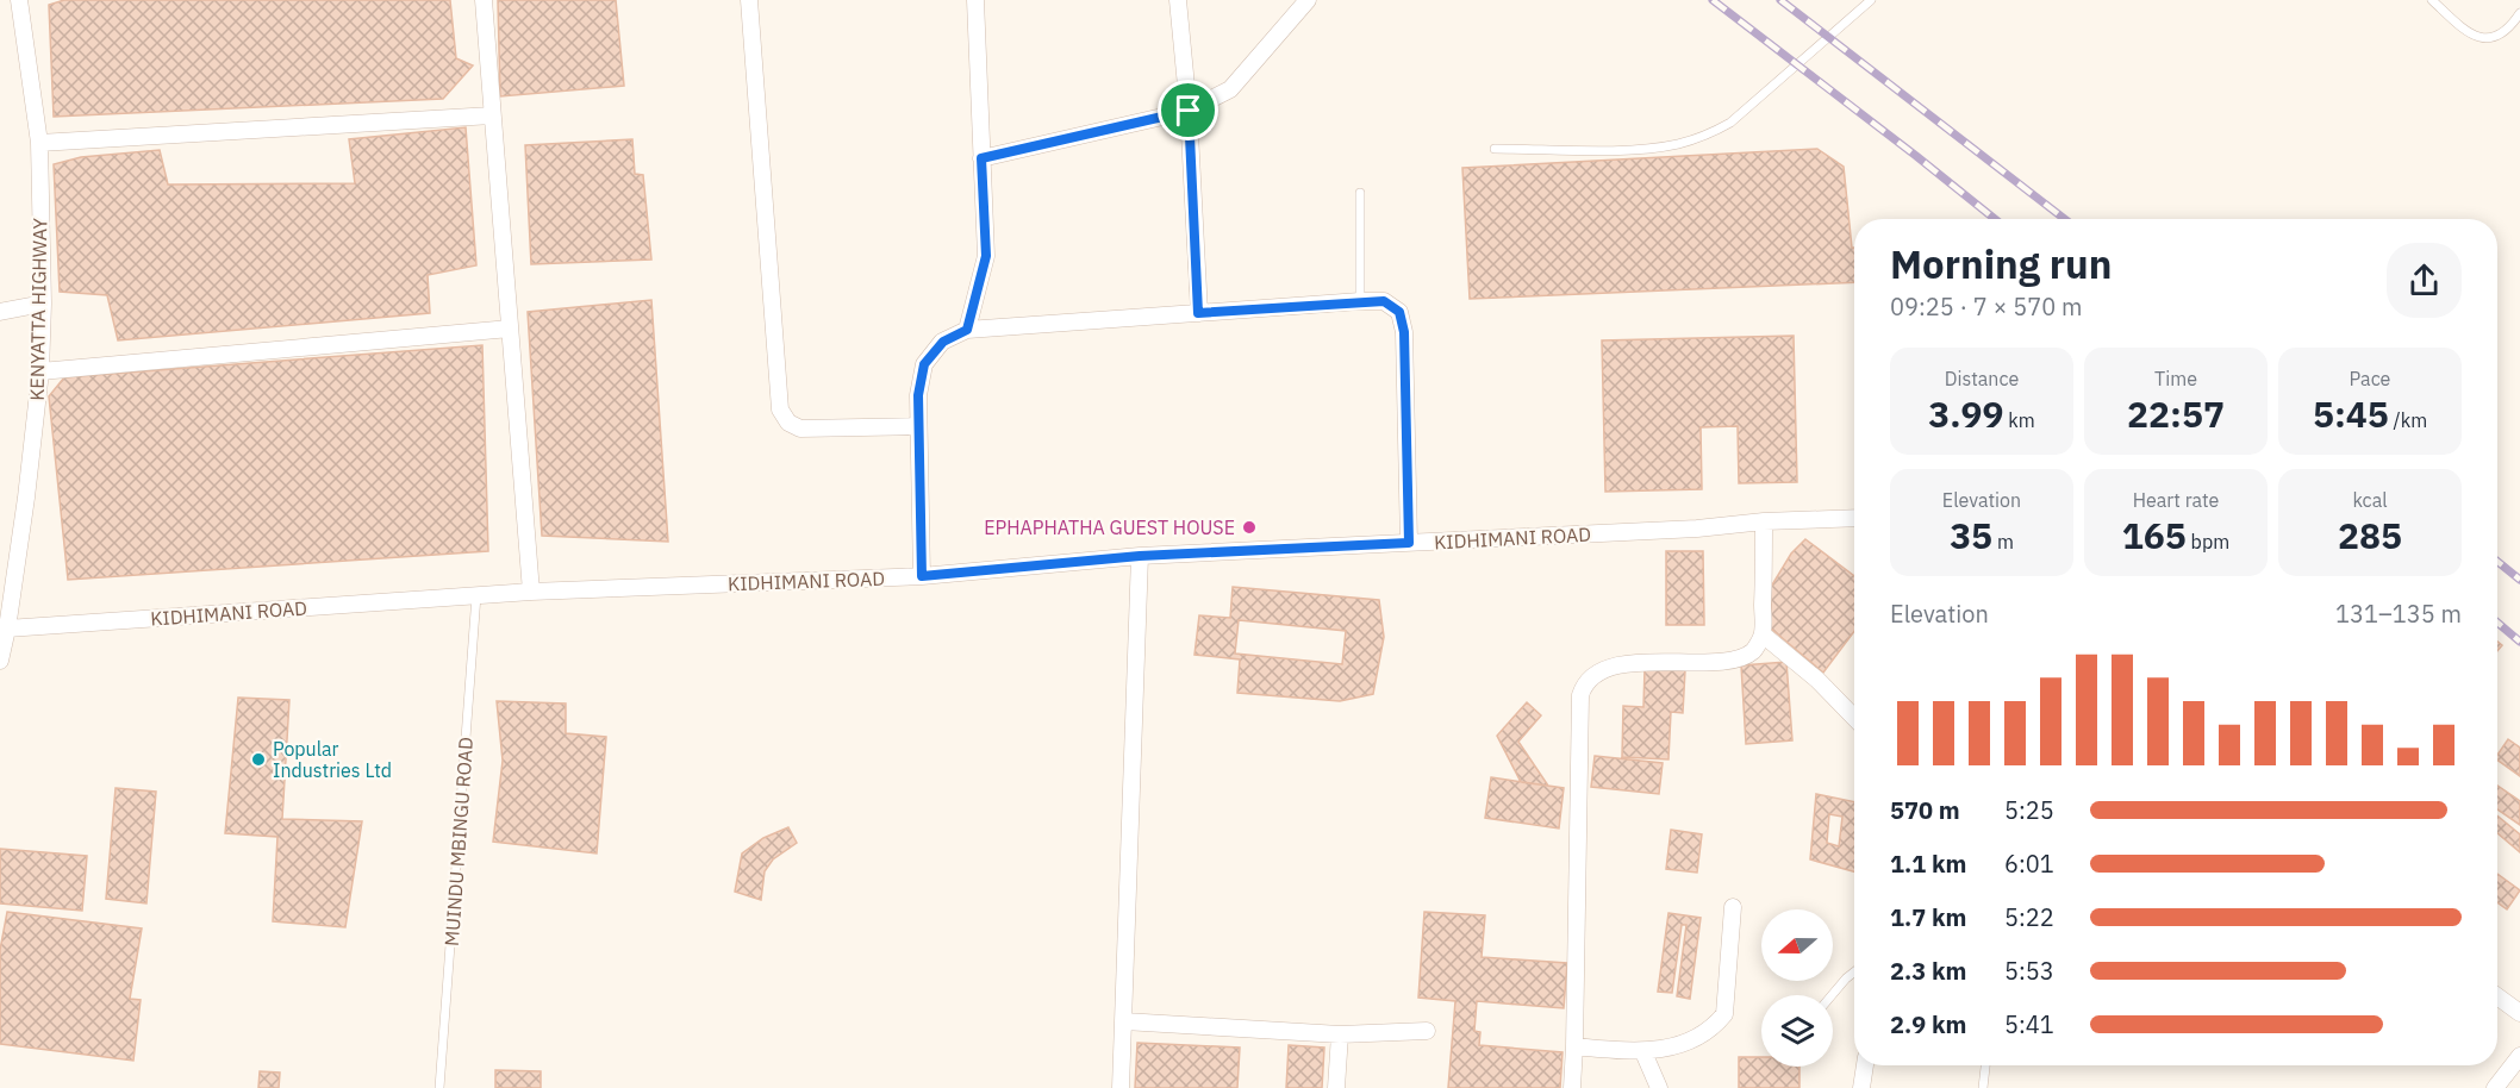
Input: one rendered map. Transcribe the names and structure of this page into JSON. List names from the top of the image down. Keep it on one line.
{"streets":{"street":["KENYATTA HIGHWAY","KIDHIMANI ROAD"],"lane":["MUINDU MBINGU ROAD"]},"crossings":[["KENYATTA HIGHWAY","KIDHIMANI ROAD"],["KIDHIMANI ROAD","MUINDU MBINGU ROAD"]],"places":["EPHAPHATHA GUEST HOUSE","Popular Industries Ltd"],"north":"left","page":{"heading":["Morning run","09:25 · 7 × 570 m"],"stats":[["Distance","3.99 km"],["Time","22:57"],["Pace","5:45 /km"],["Elevation","35 m"],["Heart rate","165 bpm"],["kcal","285"]],"chart":["Elevation","131–135 m"],"list":[{"name":"570 m","note":"5:25"},{"name":"1.1 km","note":"6:01"},{"name":"1.7 km","note":"5:22"},{"name":"2.3 km","note":"5:53"},{"name":"2.9 km","note":"5:41"}]}}
